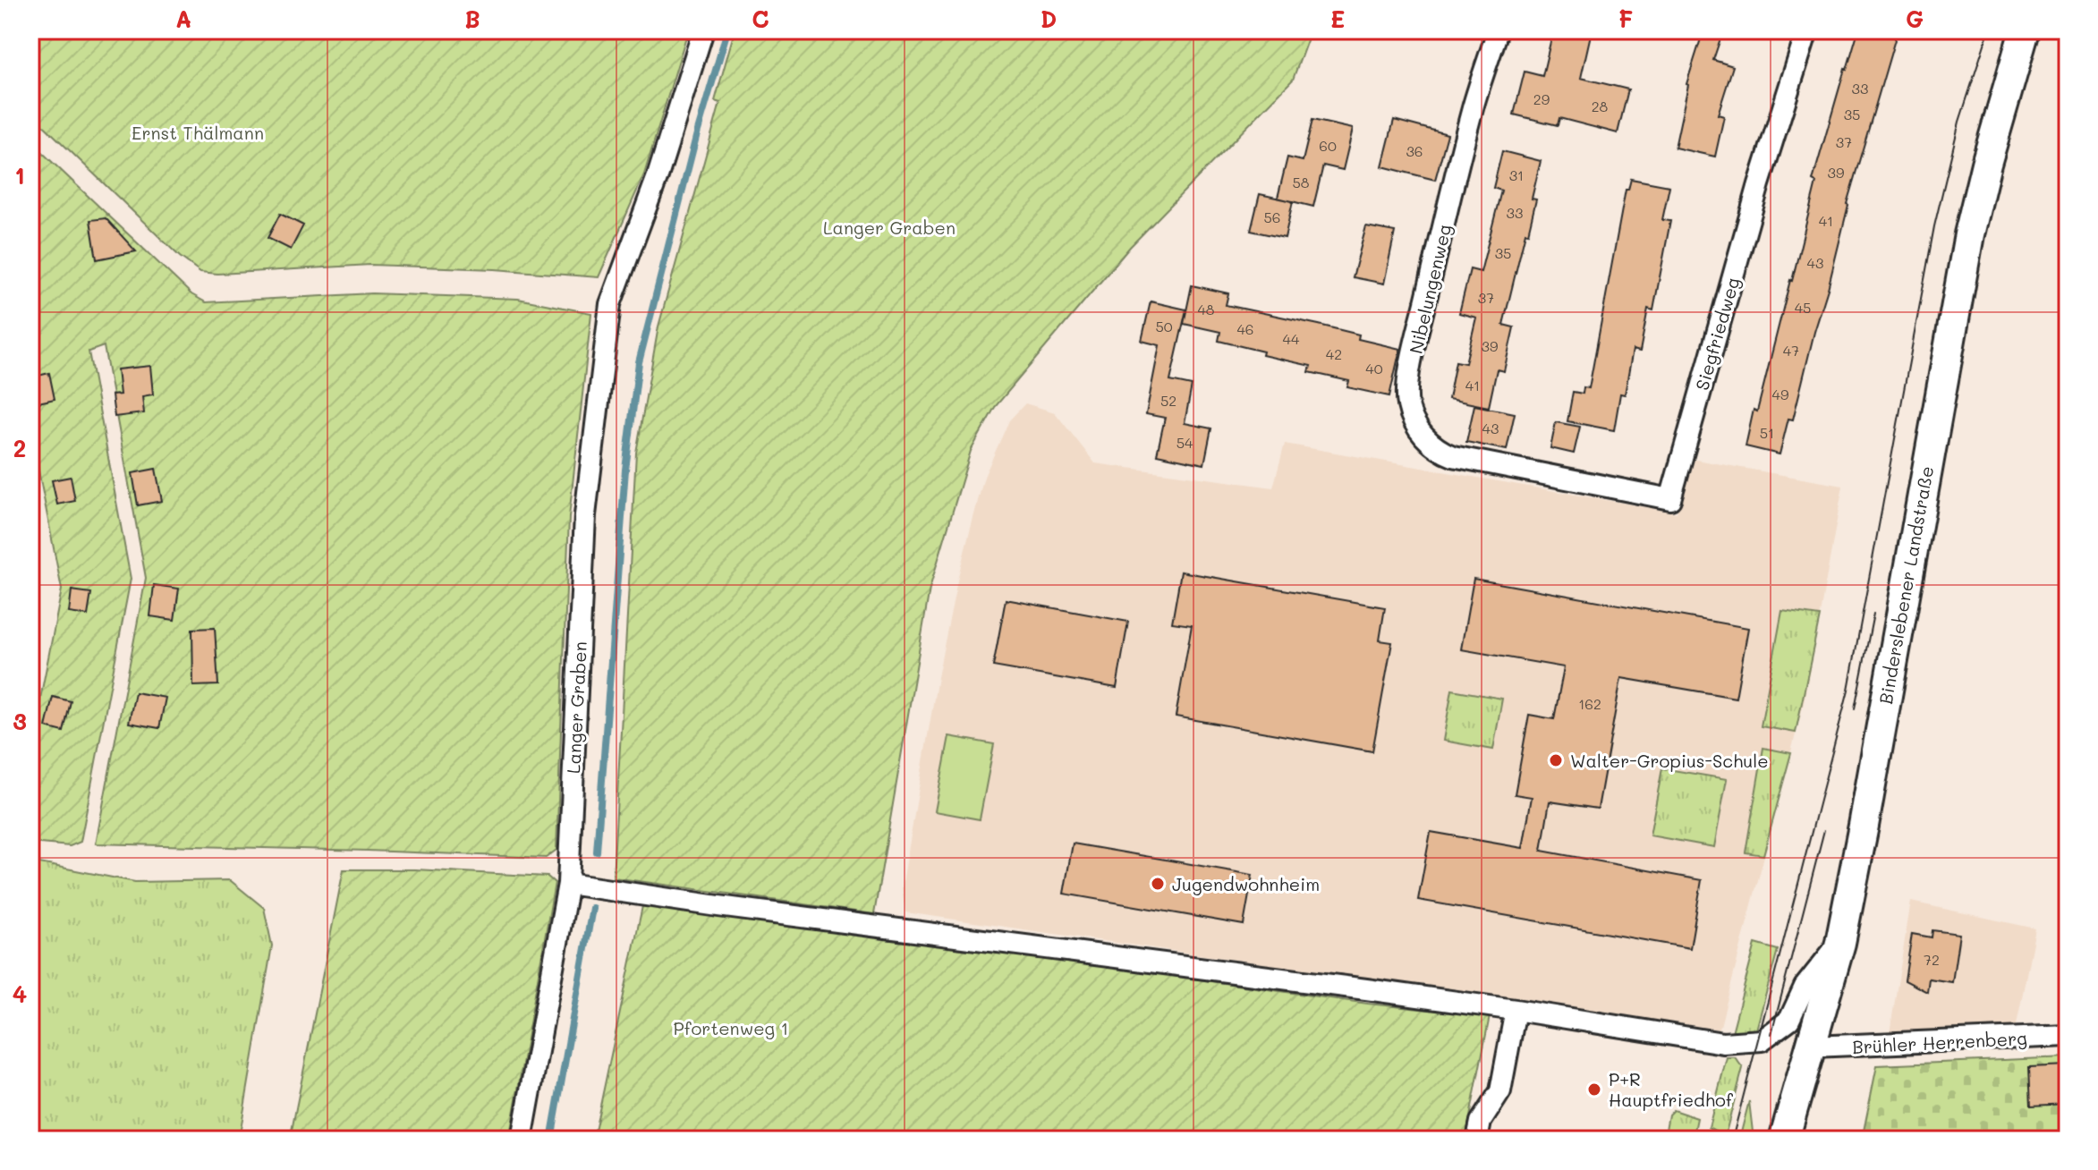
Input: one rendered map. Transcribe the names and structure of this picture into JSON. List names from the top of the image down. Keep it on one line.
{"streets":{"main road":["Binderslebener Landstraße"],"street":["Nibelungenweg","Siegfriedweg","Langer Graben","Brühler Herrenberg"]},"crossings":[["Nibelungenweg","Siegfriedweg"],["Binderslebener Landstraße","Brühler Herrenberg"]],"parks":["Ernst Thälmann","Langer Graben","Pfortenweg 1"],"places":["Walter-Gropius-Schule","Jugendwohnheim","P+R Hauptfriedhof"],"house_numbers":["33","29","28","35","37","60","36","39","31","58","33","56","41","35","43","37","45","48","50","46","44","39","47","42","40","41","49","52","43","51","54","162","72"],"grid":{"columns":["A","B","C","D","E","F","G"],"rows":["1","2","3","4"]}}
